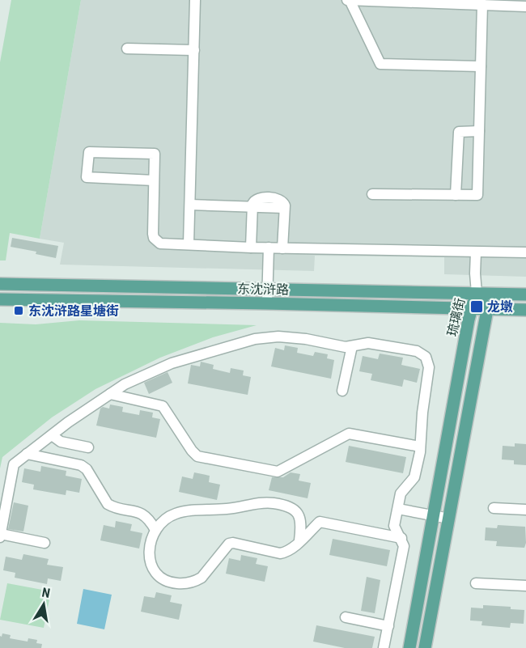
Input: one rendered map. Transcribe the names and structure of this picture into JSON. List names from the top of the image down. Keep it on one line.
{"streets":{"main road":["东沈浒路","琉璃街"]},"crossings":[["东沈浒路","琉璃街"]],"places":{"transit":["龙墩","东沈浒路星塘街"]},"north":"top"}
